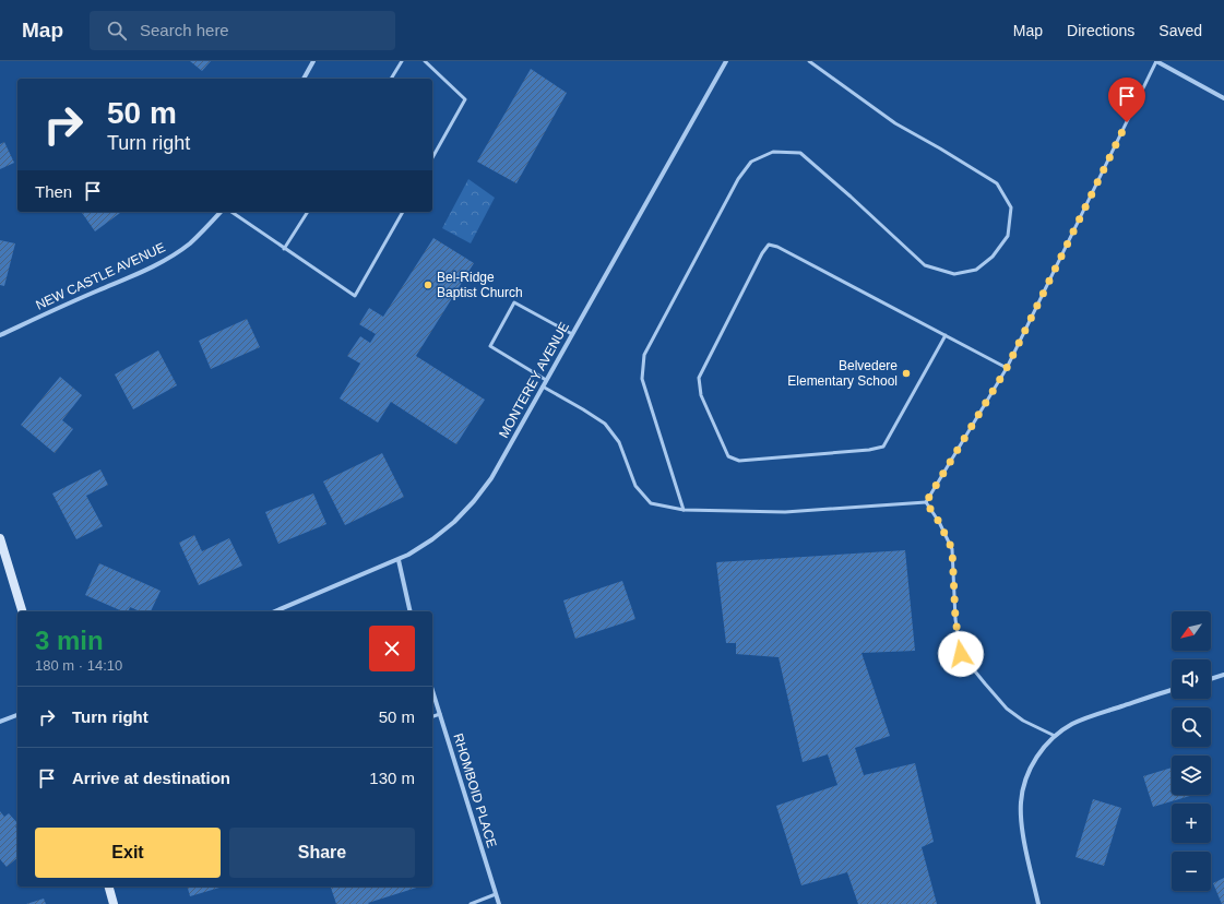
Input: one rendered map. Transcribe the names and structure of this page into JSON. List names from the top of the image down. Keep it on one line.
{"streets":{"street":["NEW CASTLE AVENUE","MONTEREY AVENUE","RHOMBOID PLACE"]},"places":["Bel-Ridge Baptist Church","Belvedere Elementary School"],"north":"bottom left","page":{"header":"Map","search":"Search here","nav":["Map","Directions","Saved"],"turn":["50 m","Turn right"],"then":"Then","map_buttons":["+","−"],"heading":["3 min","180 m · 14:10"],"list":[{"name":"Turn right","value":"50 m"},{"name":"Arrive at destination","value":"130 m"}],"buttons":["Exit","Share"]}}
